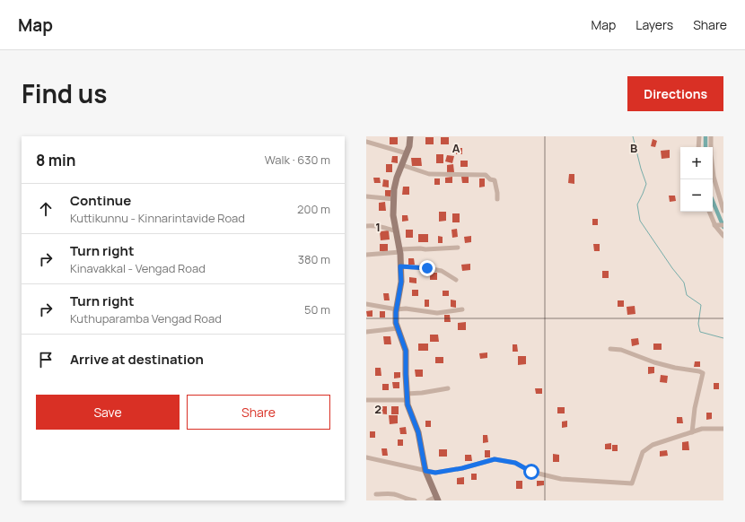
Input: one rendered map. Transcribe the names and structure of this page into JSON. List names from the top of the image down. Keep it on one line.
{"page":{"header":"Map","nav":["Map","Layers","Share"],"title":"Find us","buttons":["Directions",["Save","Share"]],"heading":["8 min","Walk · 630 m"],"map_buttons":["+","−"],"list":[["Continue","Kuttikunnu - Kinnarintavide Road","200 m"],["Turn right","Kinavakkal - Vengad Road","380 m"],["Turn right","Kuthuparamba Vengad Road","50 m"],"Arrive at destination"]},"grid":{"columns":["A","B"],"rows":["1","2"]}}
